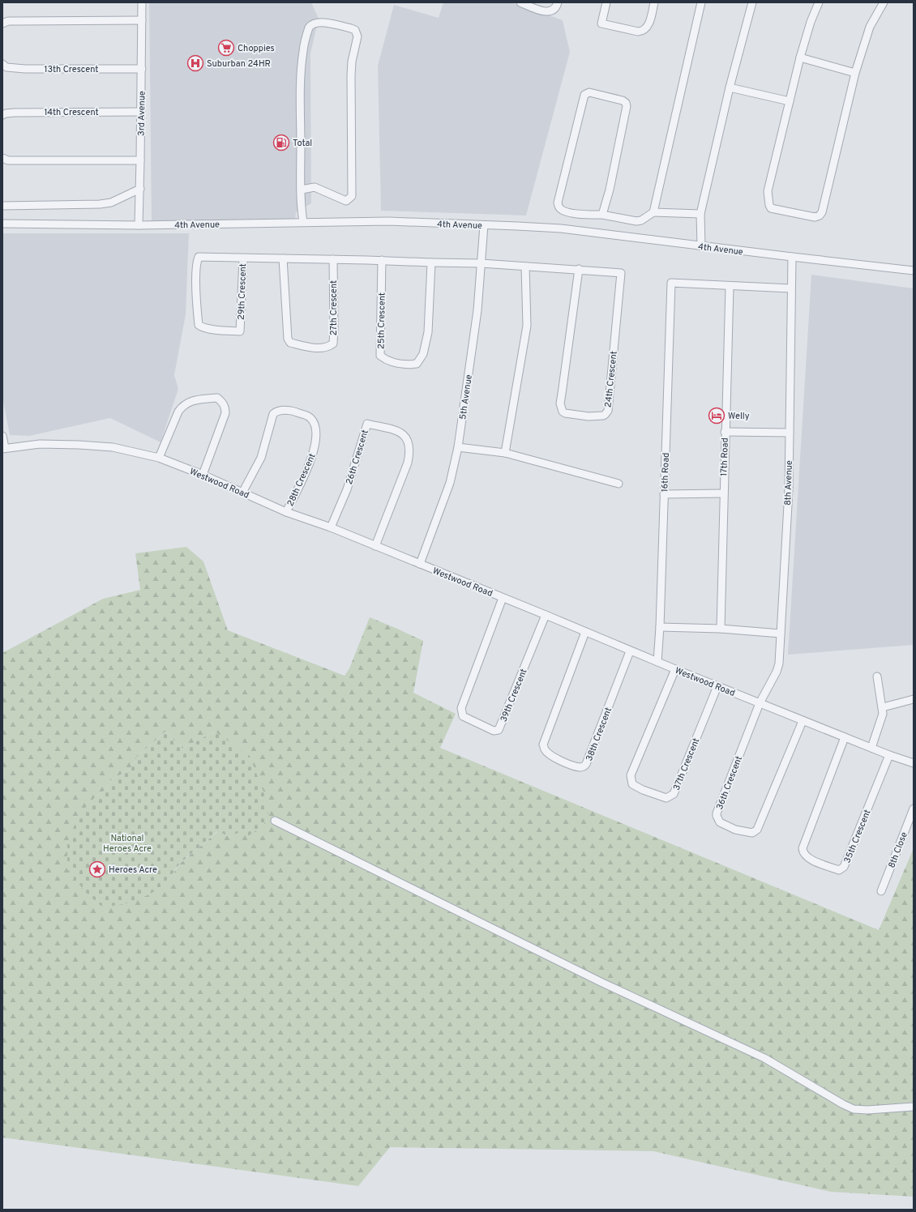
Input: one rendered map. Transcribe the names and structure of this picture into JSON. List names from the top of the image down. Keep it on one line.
{"streets":{"street":["13th Crescent","14th Crescent","3rd Avenue","4th Avenue","29th Crescent","27th Crescent","25th Crescent","24th Crescent","5th Avenue","26th Crescent","17th Road","16th Road","28th Crescent","Westwood Road","8th Avenue","39th Crescent","38th Crescent","37th Crescent","36th Crescent","35th Crescent","8th Close"]},"crossings":[["13th Crescent","3rd Avenue"],["14th Crescent","3rd Avenue"],["3rd Avenue","4th Avenue"],["4th Avenue","5th Avenue"],["4th Avenue","8th Avenue"],["5th Avenue","Westwood Road"],["26th Crescent","Westwood Road"],["17th Road","16th Road"],["16th Road","Westwood Road"],["28th Crescent","Westwood Road"],["Westwood Road","8th Avenue"],["Westwood Road","39th Crescent"],["Westwood Road","38th Crescent"],["Westwood Road","37th Crescent"],["Westwood Road","36th Crescent"],["Westwood Road","35th Crescent"],["8th Avenue","36th Crescent"]],"parks":["National Heroes Acre"],"places":{"supermarket":["Choppies"],"hospital":["Suburban 24HR"],"fuel station":["Total"],"hotel":["Welly"],"place":["Heroes Acre"]}}
